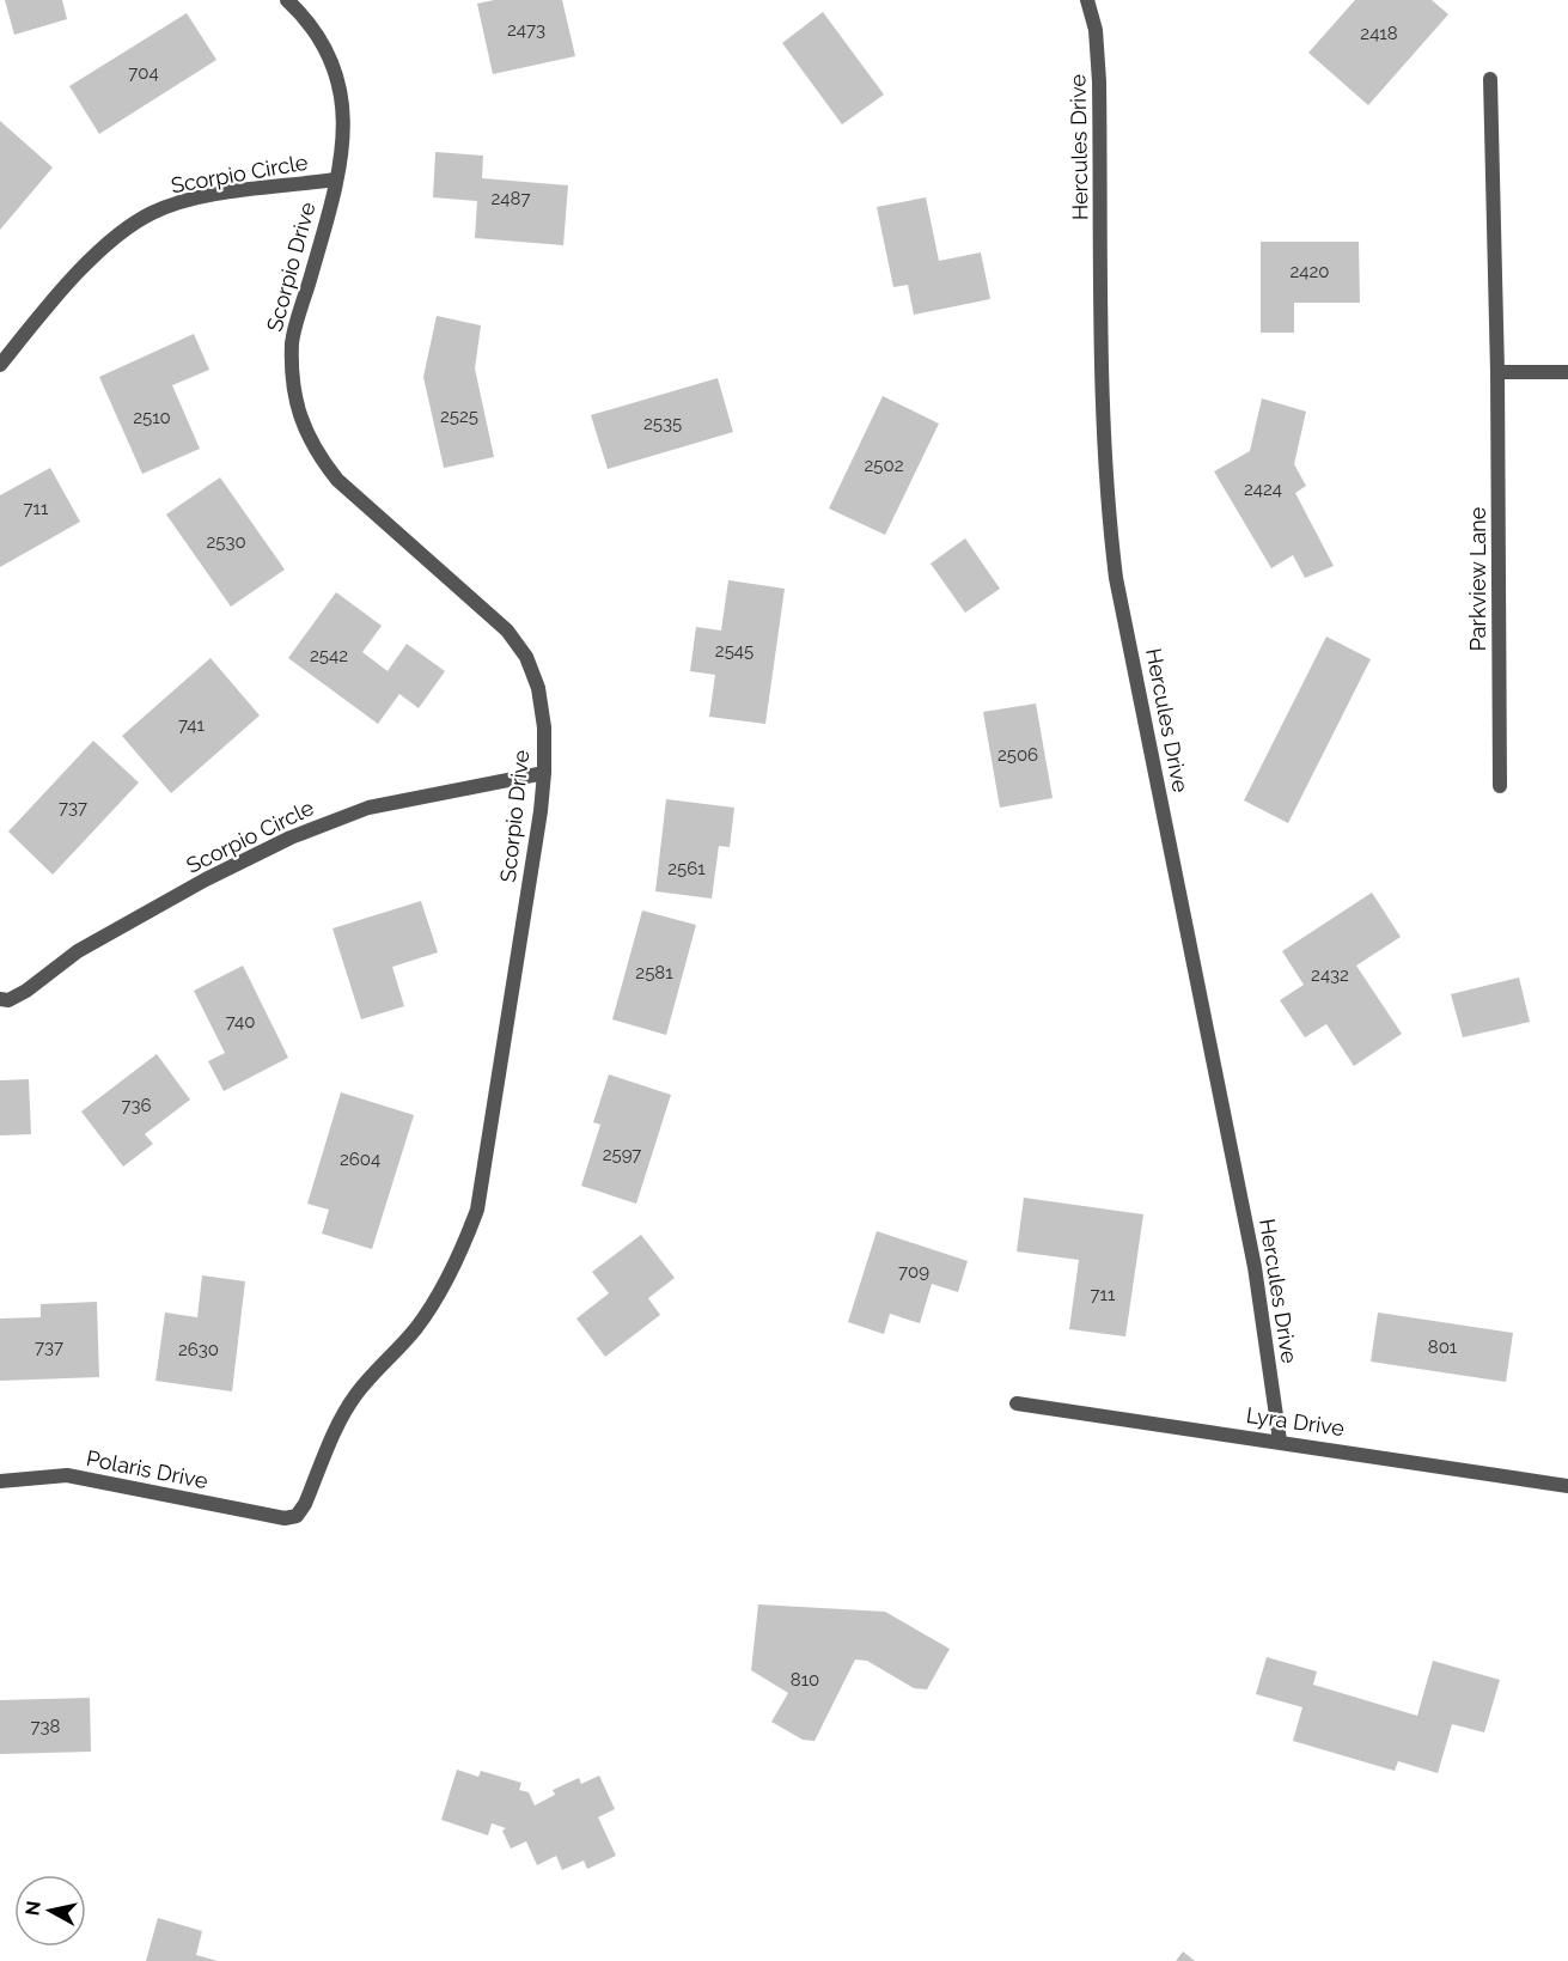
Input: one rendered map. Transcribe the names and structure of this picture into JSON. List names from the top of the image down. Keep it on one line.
{"streets":{"street":["Hercules Drive","Scorpio Circle","Scorpio Drive","Parkview Lane","Lyra Drive","Polaris Drive"]},"crossings":[["Hercules Drive","Lyra Drive"],["Scorpio Circle","Scorpio Drive"],["Scorpio Drive","Polaris Drive"]],"house_numbers":["2473","2418","704","2487","2420","2525","2510","2535","2502","2424","711","2530","2545","2542","741","2506","737","2561","2581","2432","740","736","2597","2604","709","711","737","801","2630","810","738"],"north":"left"}
